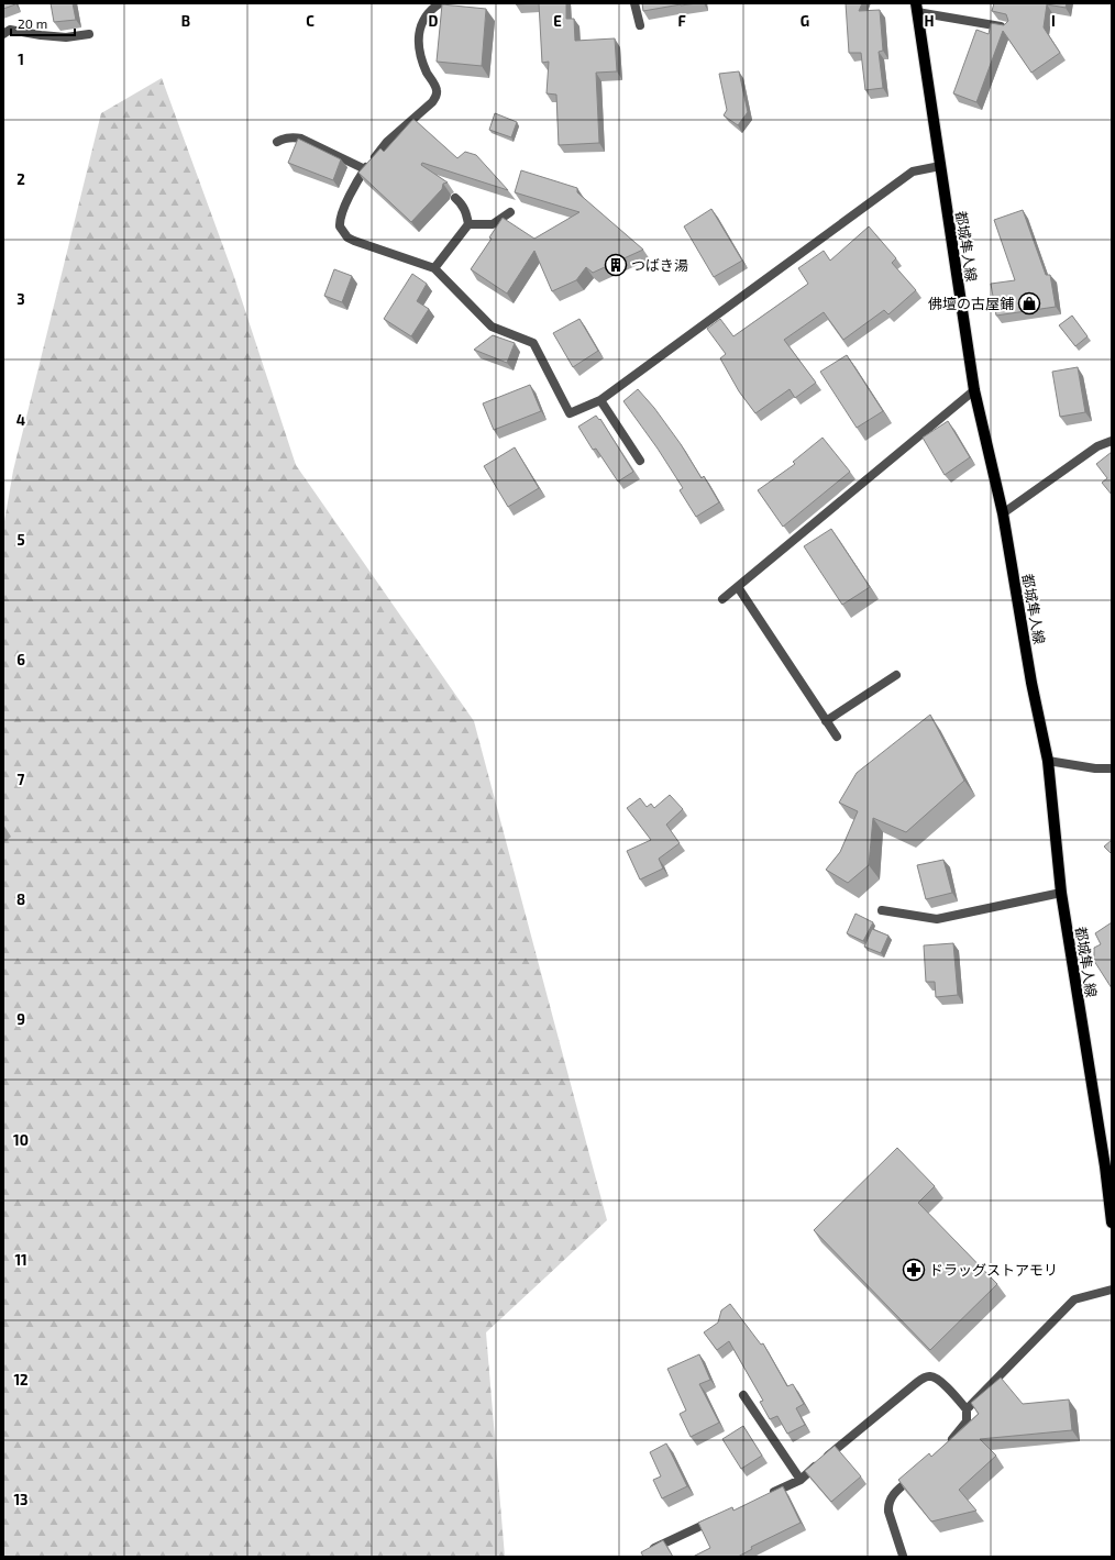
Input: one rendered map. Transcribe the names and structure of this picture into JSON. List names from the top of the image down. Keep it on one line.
{"streets":{"main road":["都城隼人線"]},"places":{"building":["つばき湯"],"shop":["佛壇の古屋鋪"],"pharmacy":["ドラッグストアモリ"]},"scale_bar":"20 m","grid":{"columns":["B","C","D","E","F","G","H","I"],"rows":["1","2","3","4","5","6","7","8","9","10","11","12","13"]}}
